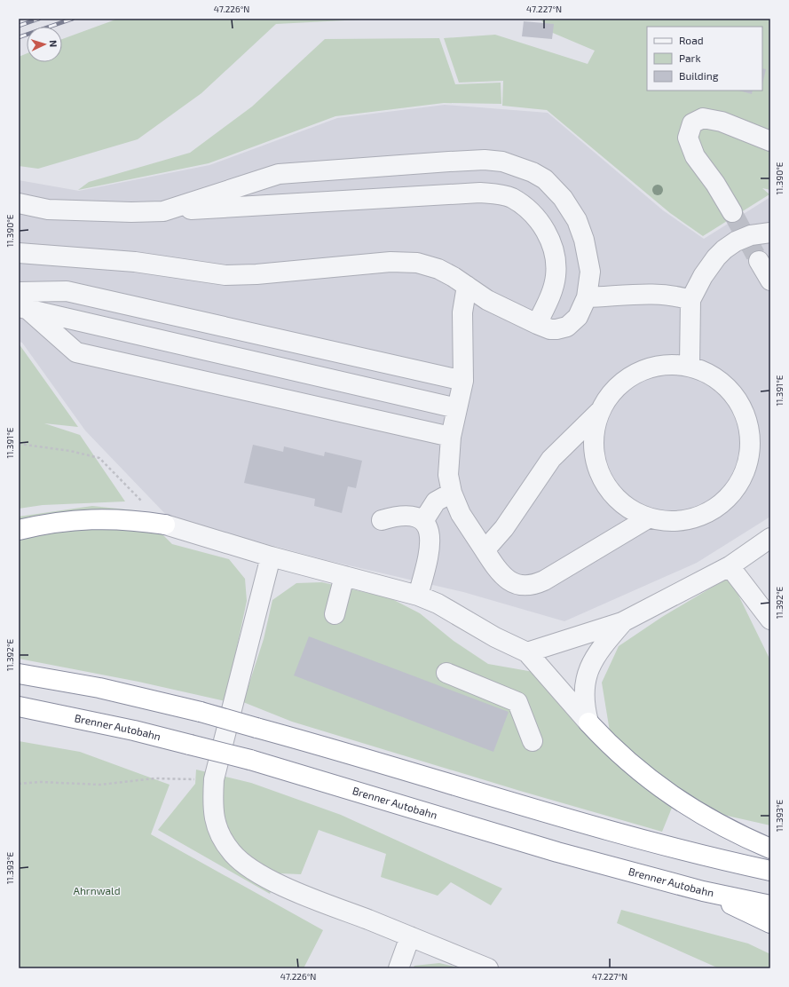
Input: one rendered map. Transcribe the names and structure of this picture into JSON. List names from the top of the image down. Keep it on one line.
{"streets":{"highway":["Brenner Autobahn"]},"parks":["Ahrnwald"],"legend":["Road","Park","Building"],"north":"right","coordinates":["47.226°N","47.227°N","11.390°E","11.391°E","11.392°E","11.393°E"]}
